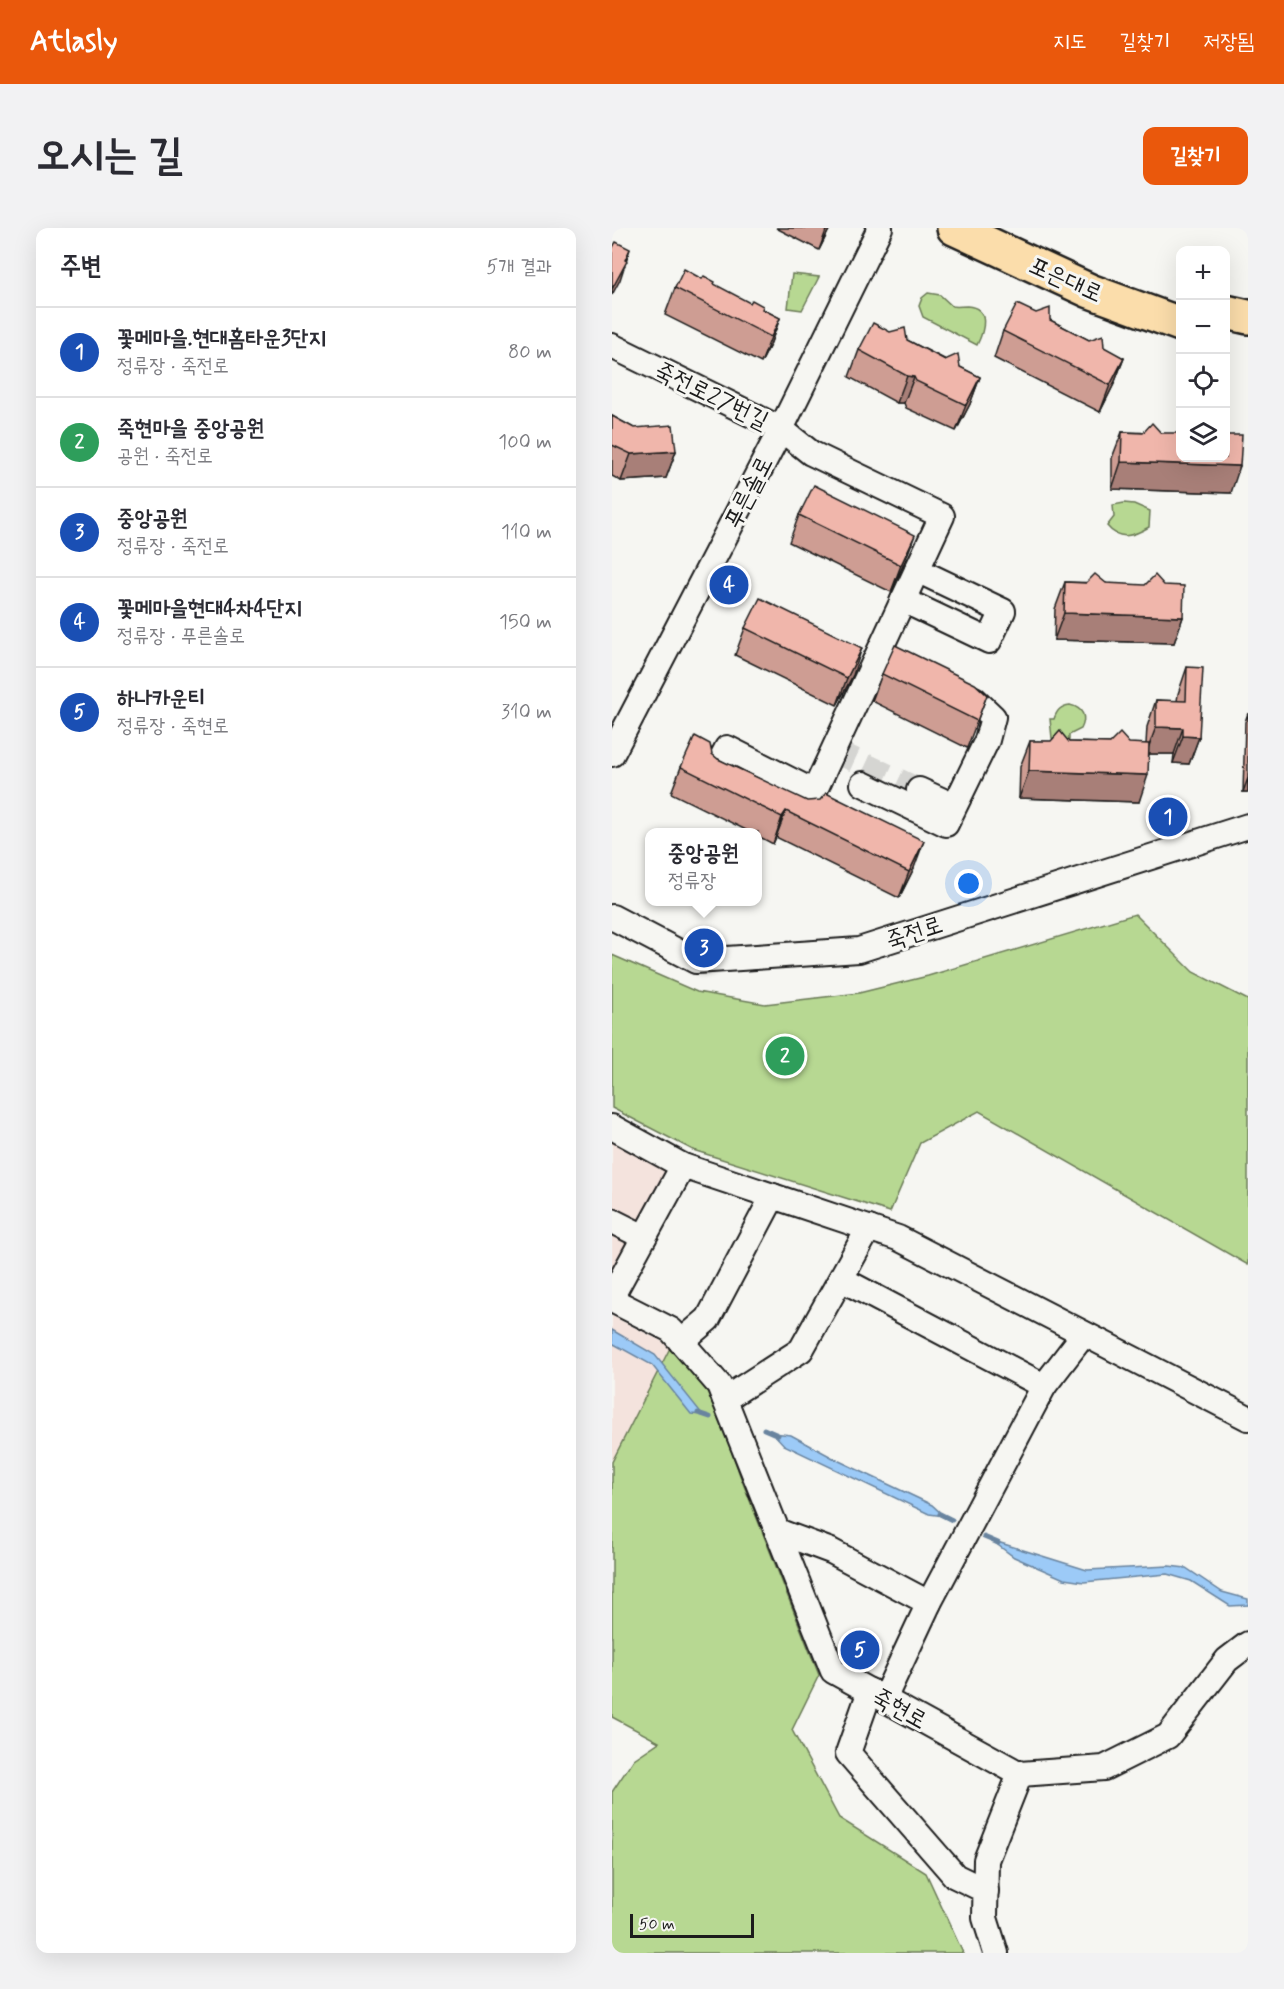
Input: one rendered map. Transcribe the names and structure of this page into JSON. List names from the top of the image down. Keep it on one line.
{"streets":{"highway":["포은대로"],"street":["죽전로27번길","푸른솔로","죽전로","죽현로"]},"crossings":[["죽전로27번길","푸른솔로"]],"scale_bar":"50 m","page":{"header":"Atlasly","nav":["지도","길찾기","저장됨"],"buttons":"길찾기","title":"오시는 길","heading":["주변","5개 결과"],"map_buttons":["+","−"],"list":[{"mark":"1","name":"꽃메마을.현대홈타운3단지","note":"정류장 · 죽전로","value":"80 m"},{"mark":"2","name":"죽현마을 중앙공원","note":"공원 · 죽전로","value":"100 m"},{"mark":"3","name":"중앙공원","note":"정류장 · 죽전로","value":"110 m"},{"mark":"4","name":"꽃메마을현대4차4단지","note":"정류장 · 푸른솔로","value":"150 m"},{"mark":"5","name":"하나카운티","note":"정류장 · 죽현로","value":"310 m"}],"pins":["4","1","3","2","5"],"popup":["중앙공원","정류장"],"scale":"50 m"}}
